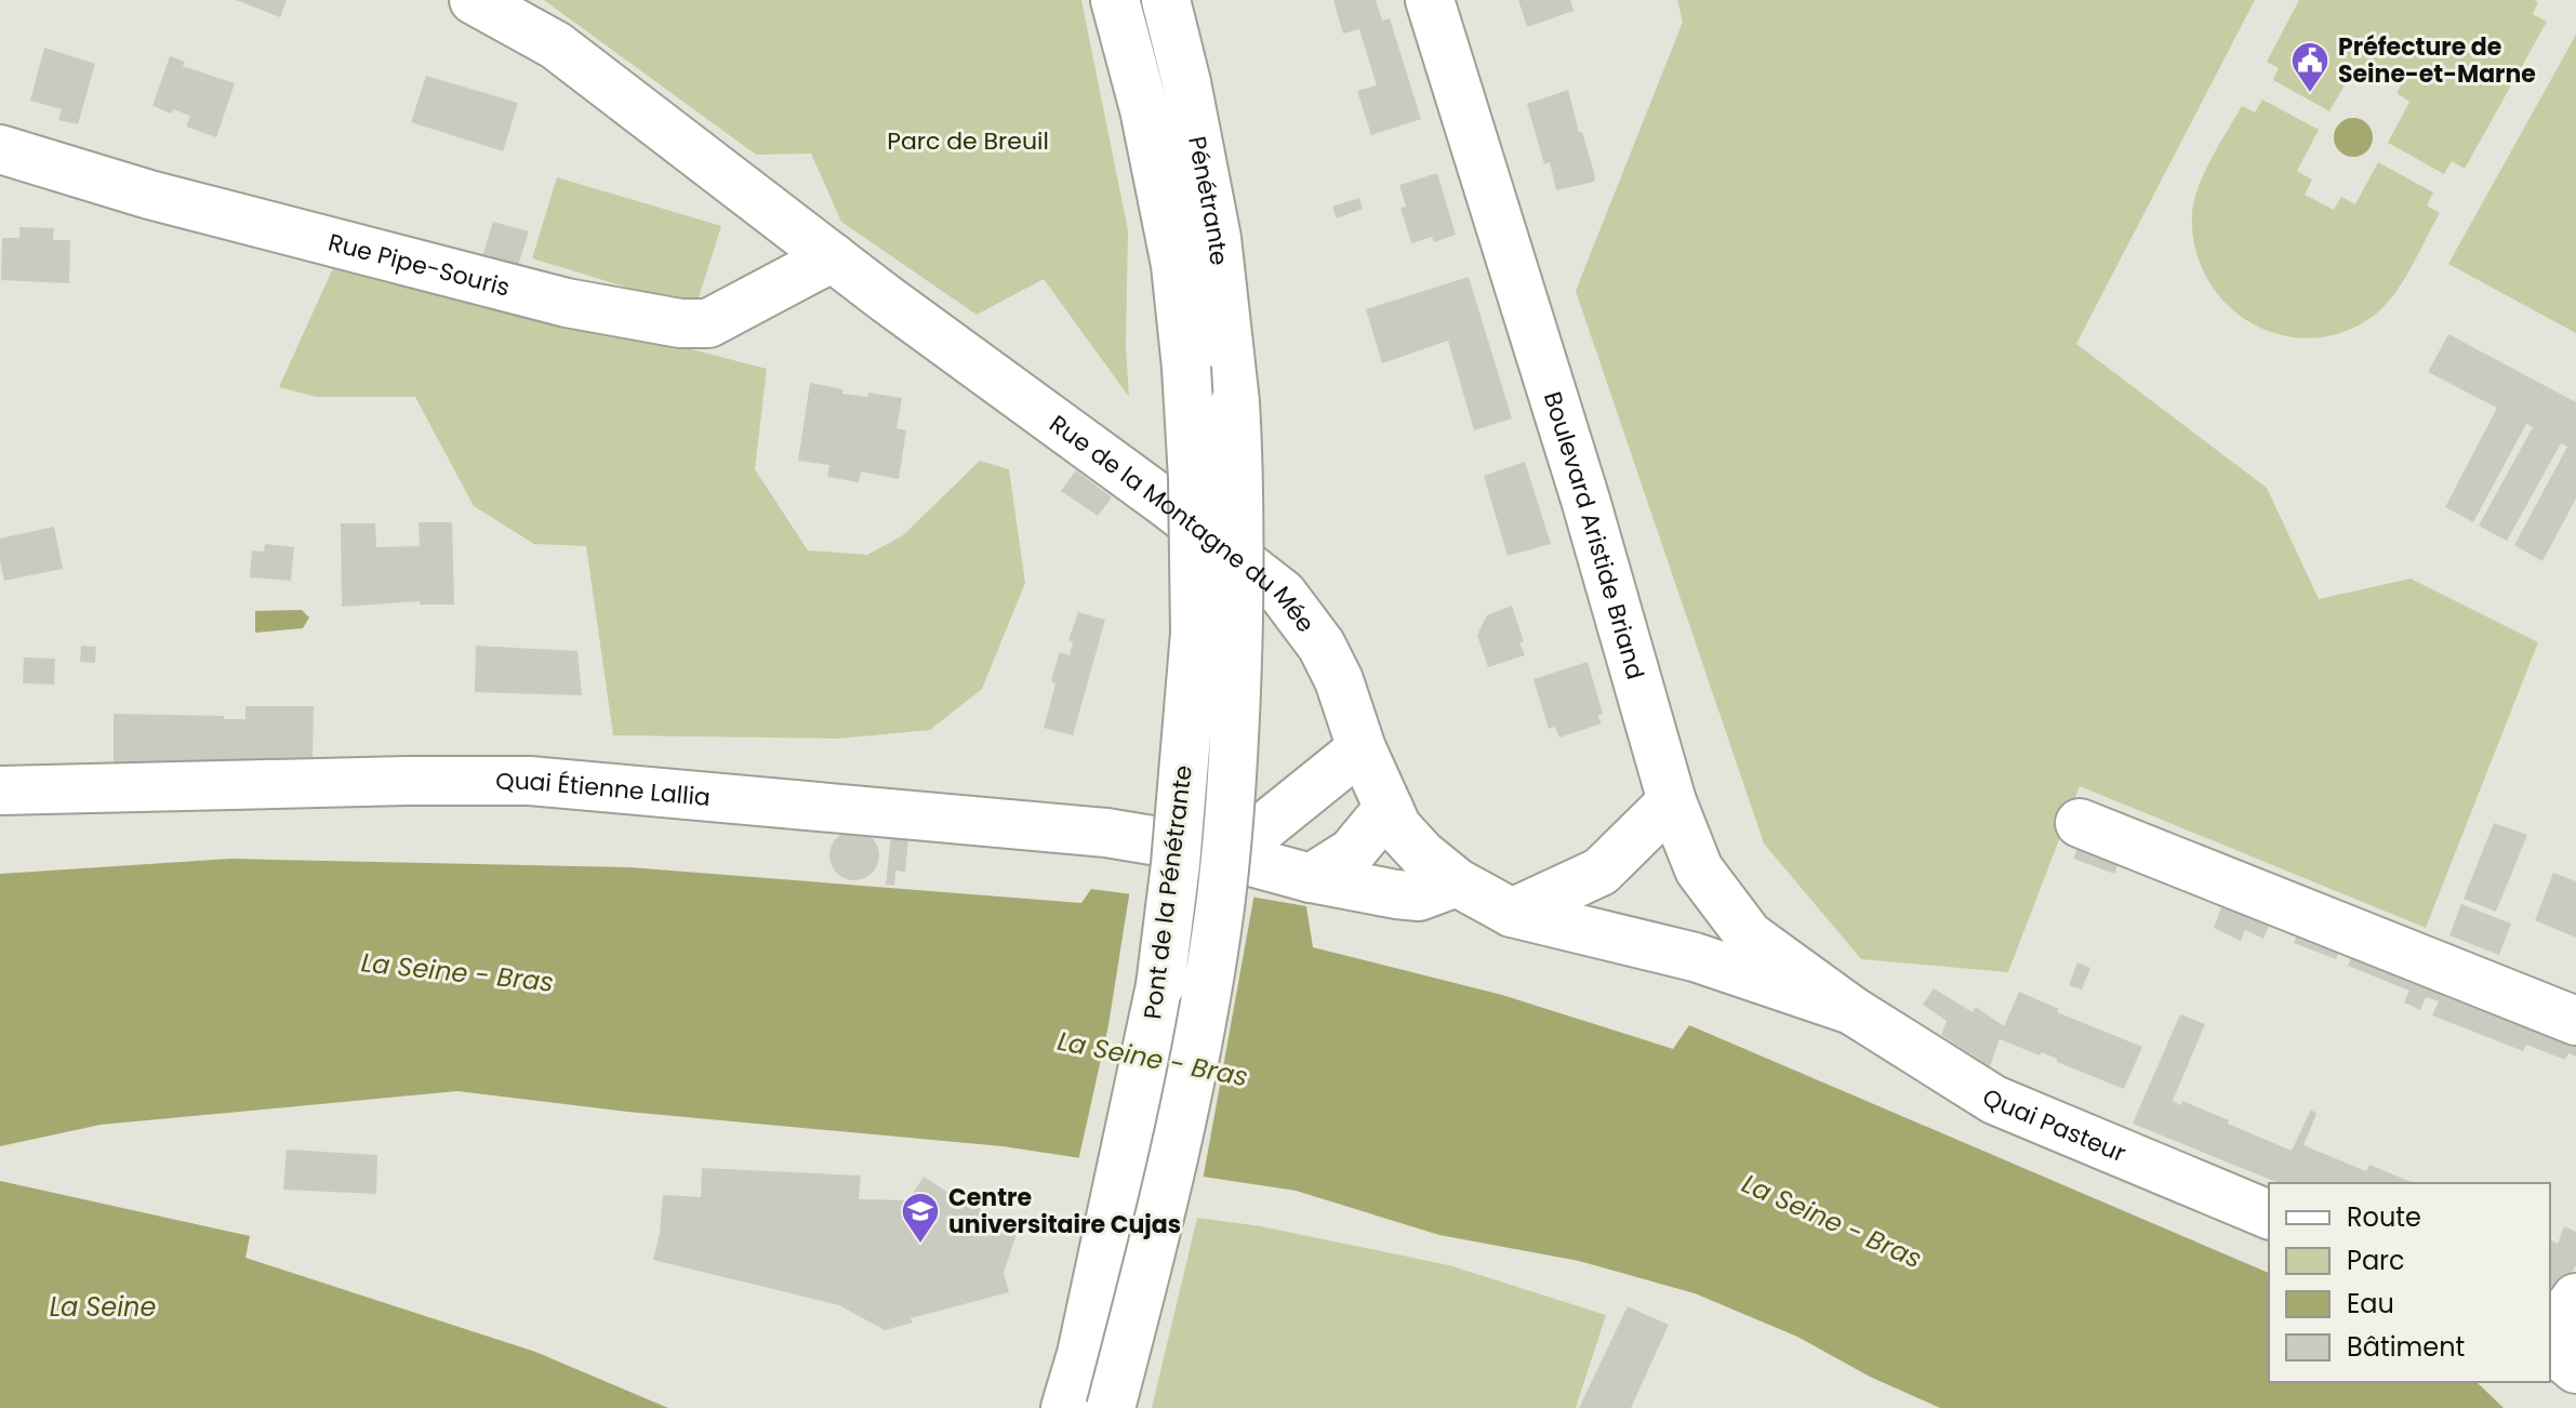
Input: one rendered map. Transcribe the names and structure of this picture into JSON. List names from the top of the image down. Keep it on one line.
{"streets":{"street":["Pénétrante","Rue Pipe-Souris","Rue de la Montagne du Mée","Boulevard Aristide Briand","Quai Étienne Lallia","Pont de la Pénétrante","Quai Pasteur"]},"crossings":[["Pénétrante","Pont de la Pénétrante"],["Rue Pipe-Souris","Rue de la Montagne du Mée"],["Rue de la Montagne du Mée","Boulevard Aristide Briand"],["Rue de la Montagne du Mée","Quai Étienne Lallia"],["Rue de la Montagne du Mée","Quai Pasteur"],["Boulevard Aristide Briand","Quai Pasteur"]],"water":["La Seine - Bras","La Seine"],"parks":["Parc de Breuil"],"places":{"public building":["Préfecture de Seine-et-Marne"],"school or university":["Centre universitaire Cujas"]},"legend":["Route","Parc","Eau","Bâtiment"]}
